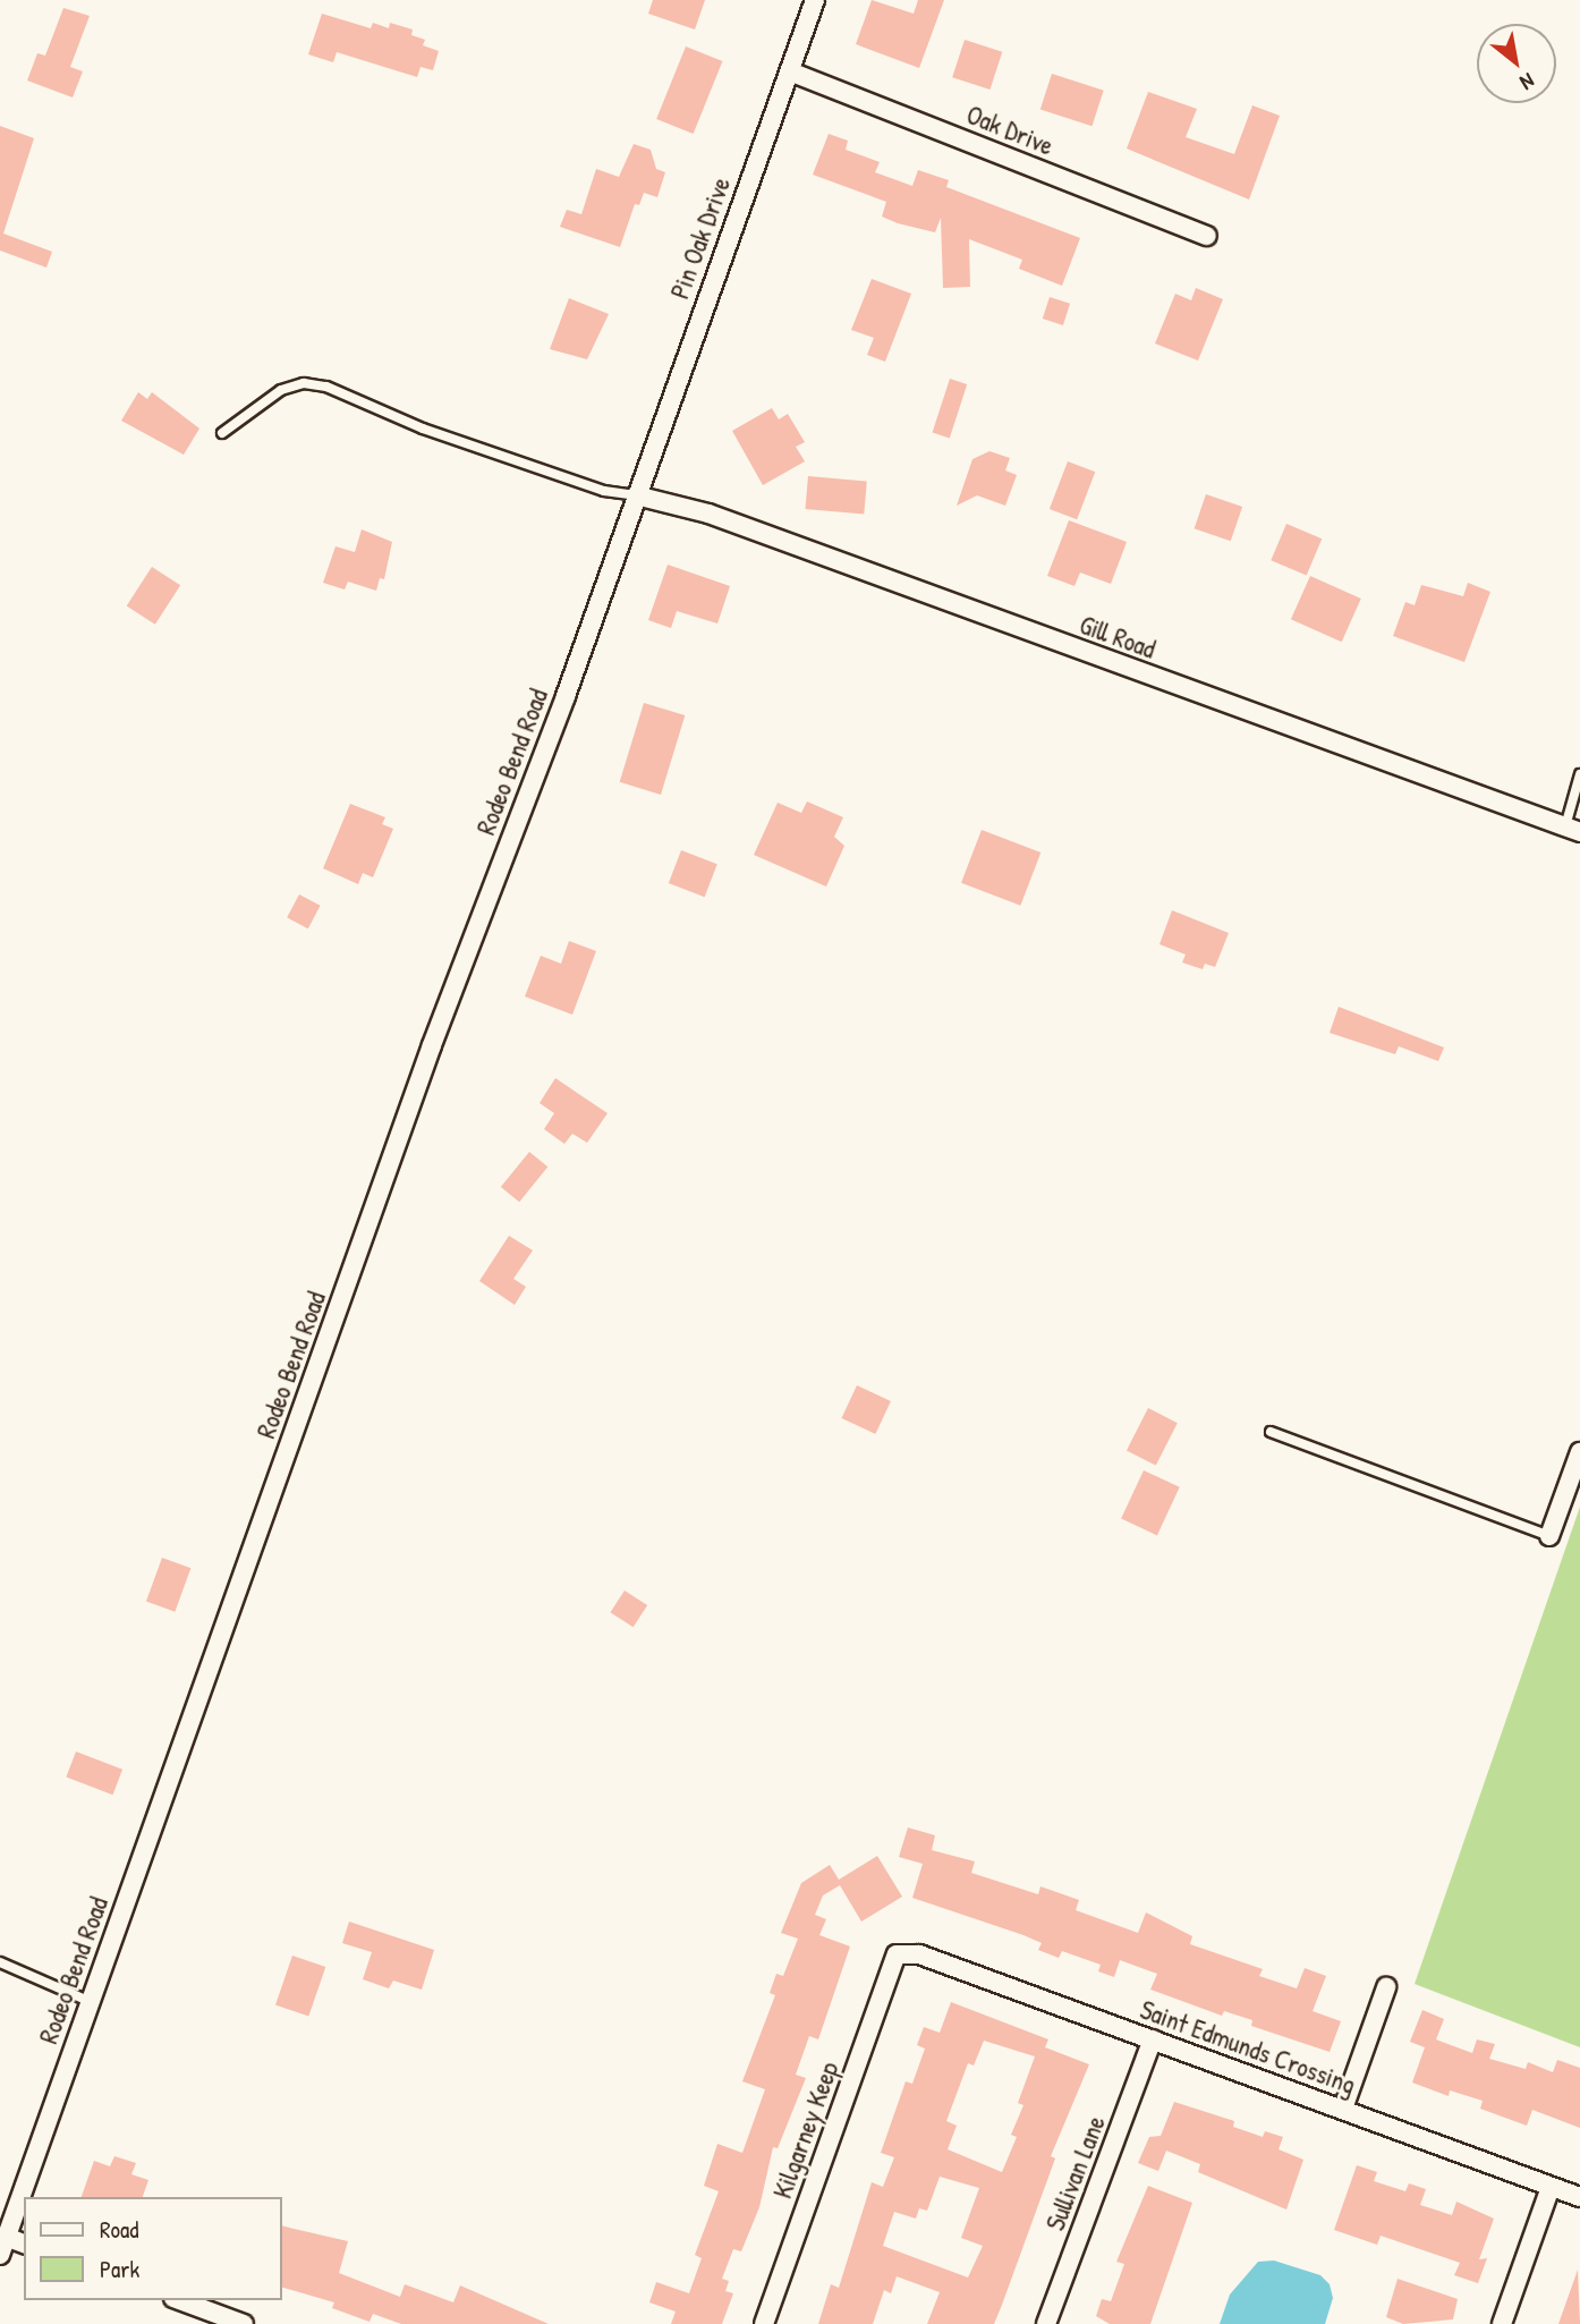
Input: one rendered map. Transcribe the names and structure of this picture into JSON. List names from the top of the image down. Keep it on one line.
{"streets":{"street":["Oak Drive","Pin Oak Drive","Gill Road","Rodeo Bend Road","Saint Edmunds Crossing","Kilgarney Keep","Sullivan Lane"]},"crossings":[["Oak Drive","Pin Oak Drive"],["Pin Oak Drive","Gill Road"],["Pin Oak Drive","Rodeo Bend Road"],["Gill Road","Rodeo Bend Road"],["Saint Edmunds Crossing","Kilgarney Keep"],["Saint Edmunds Crossing","Sullivan Lane"]],"legend":["Road","Park"],"north":"bottom right"}
